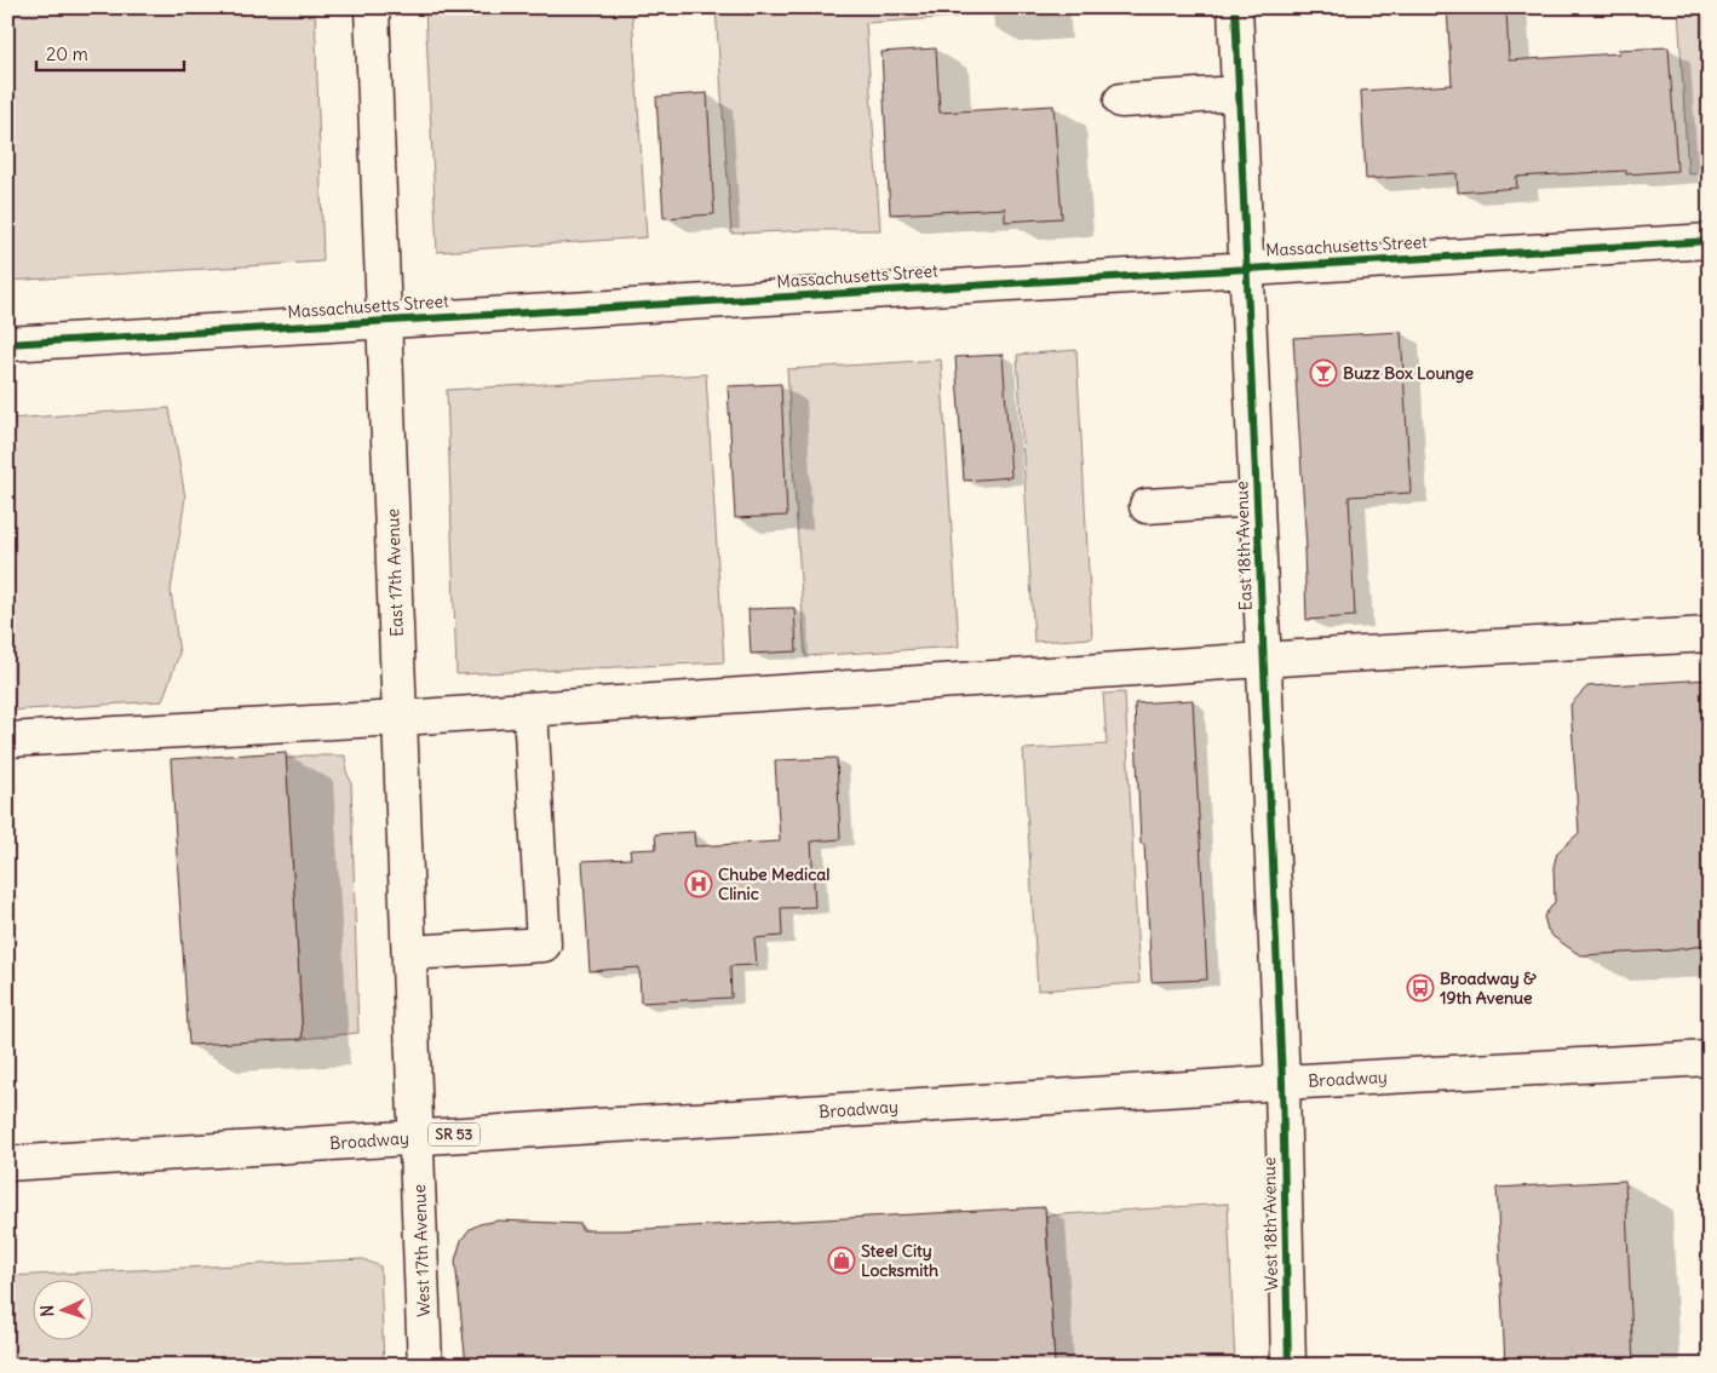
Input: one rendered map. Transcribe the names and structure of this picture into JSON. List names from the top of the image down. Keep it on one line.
{"streets":{"street":["Massachusetts Street","East 18th Avenue","East 17th Avenue","Broadway","SR 53","West 18th Avenue","West 17th Avenue"]},"crossings":[["Massachusetts Street","East 18th Avenue"],["Massachusetts Street","East 17th Avenue"],["East 18th Avenue","Broadway"],["East 18th Avenue","West 18th Avenue"],["East 17th Avenue","Broadway"],["East 17th Avenue","West 17th Avenue"],["Broadway","West 18th Avenue"],["Broadway","West 17th Avenue"]],"places":{"bar":["Buzz Box Lounge"],"hospital":["Chube Medical Clinic"],"bus stop":["Broadway & 19th Avenue"],"shop":["Steel City Locksmith"]},"scale_bar":"20 m","north":"left"}
